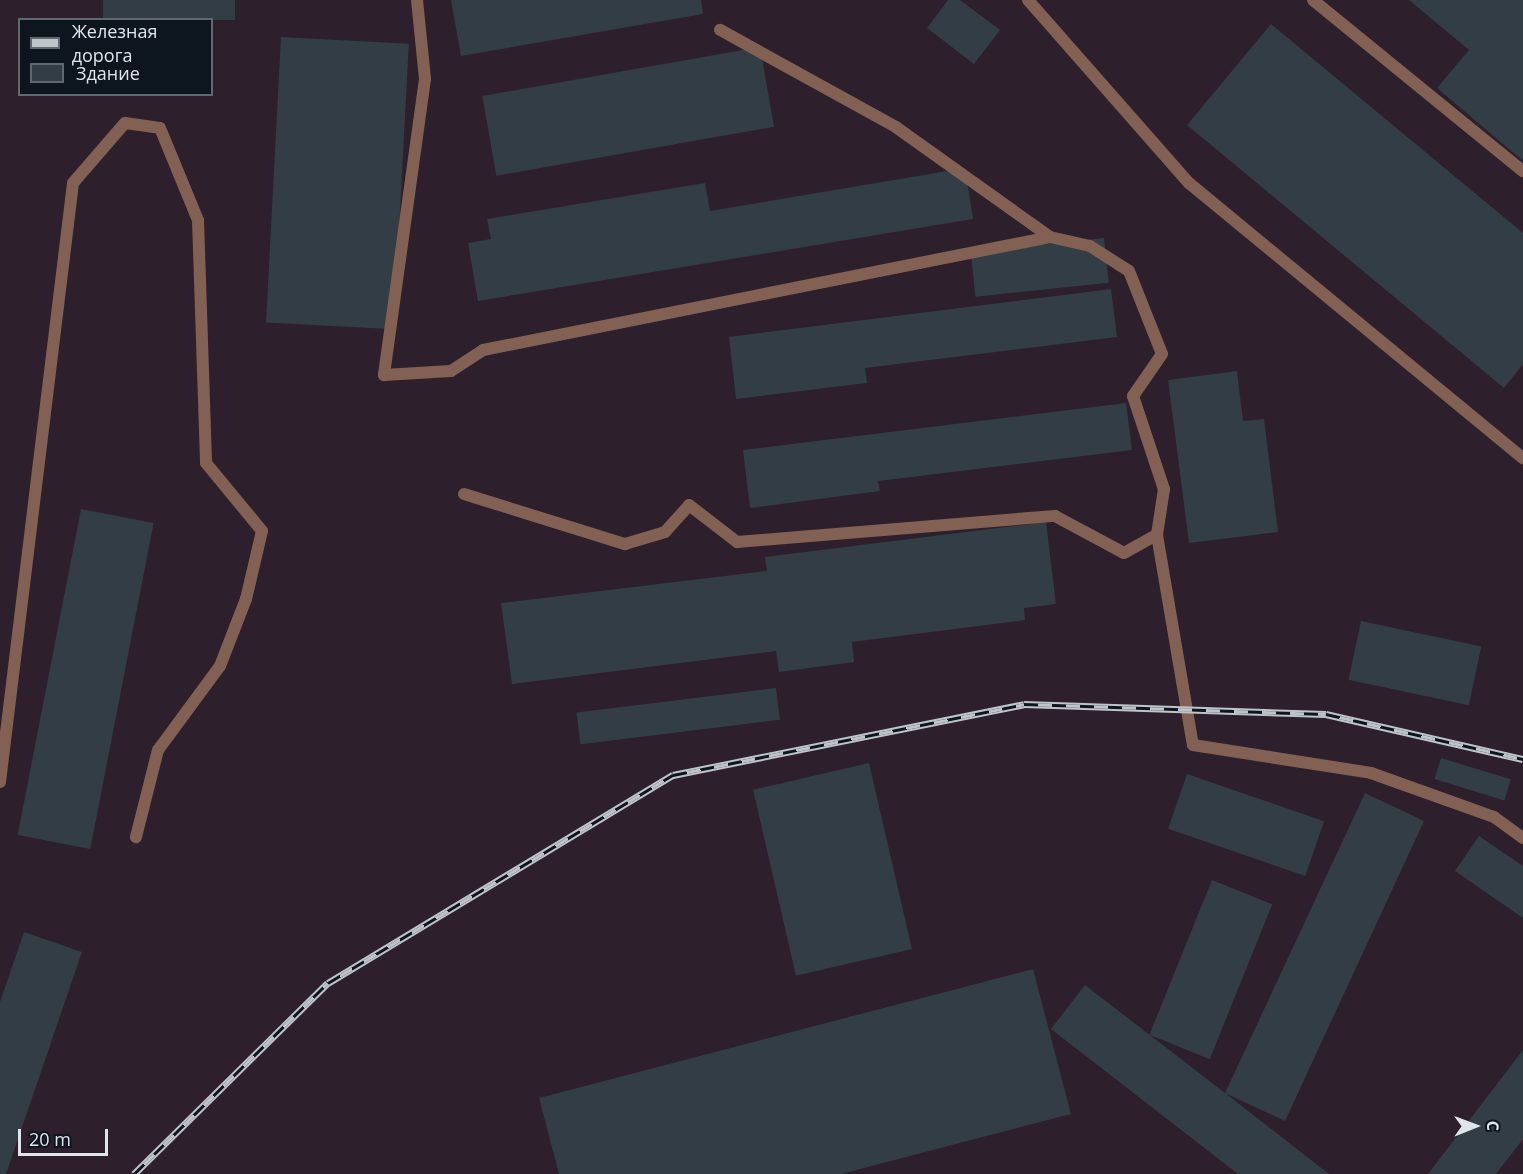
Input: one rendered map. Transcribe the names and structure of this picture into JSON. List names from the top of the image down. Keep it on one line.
{"legend":["Железная дорога","Здание"],"scale_bar":"20 m","north":"right"}
